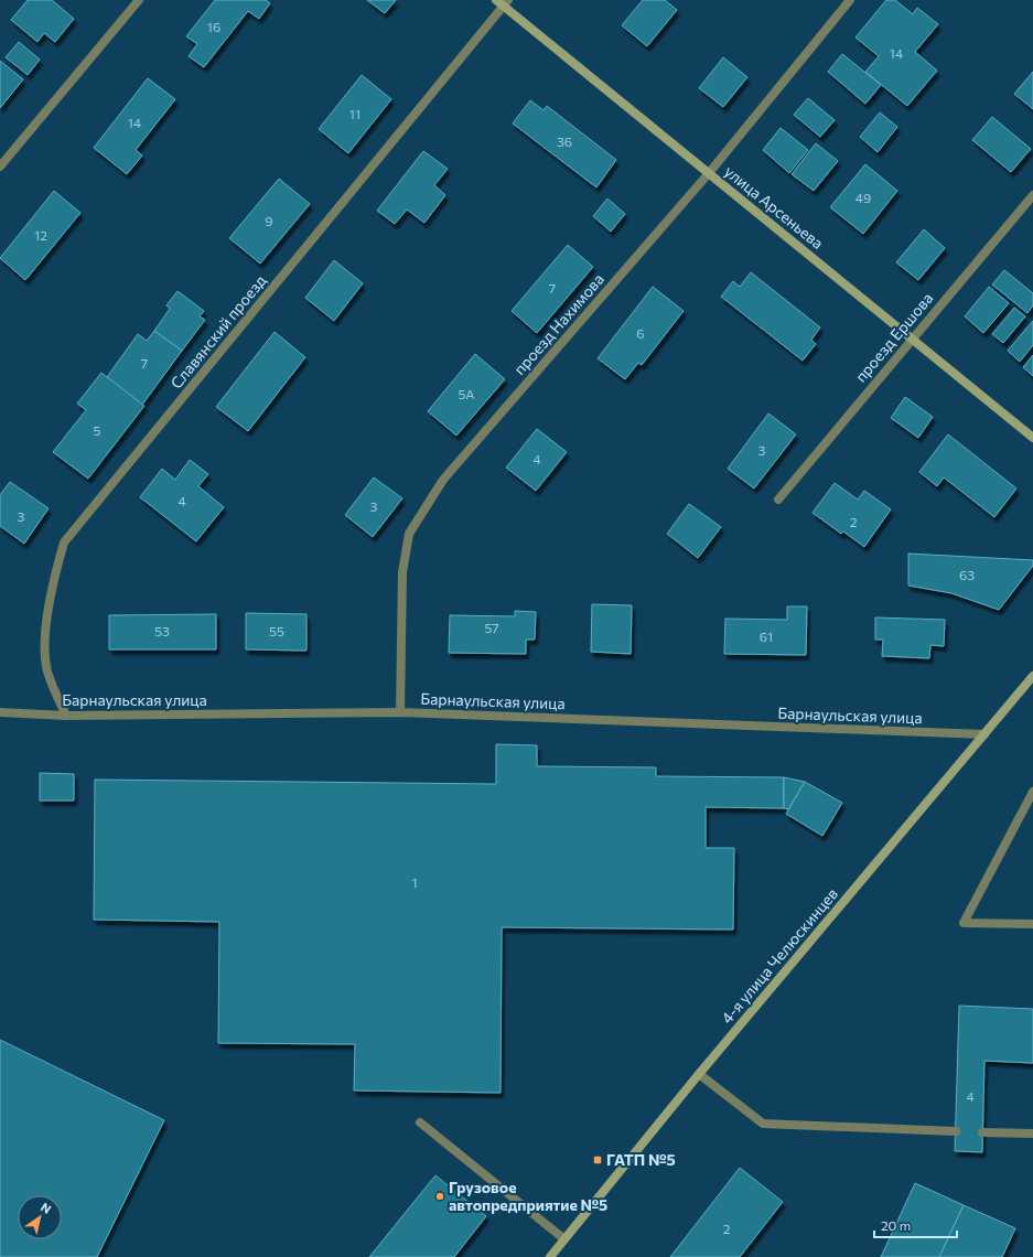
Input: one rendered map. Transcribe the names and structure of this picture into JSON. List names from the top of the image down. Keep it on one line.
{"streets":{"main road":["улица Арсеньева","4-я улица Челюскинцев"],"street":["проезд Нахимова","Славянский проезд","проезд Ершова","Барнаульская улица"]},"crossings":[["улица Арсеньева","проезд Нахимова"],["улица Арсеньева","Славянский проезд"],["улица Арсеньева","проезд Ершова"],["проезд Нахимова","Барнаульская улица"],["Славянский проезд","Барнаульская улица"],["Барнаульская улица","4-я улица Челюскинцев"]],"places":{"transit":["ГАТП №5"],"other":["Грузовое автопредприятие №5"]},"house_numbers":["16","14","11","14","36","49","9","12","7","6","7","5А","5","3","4","4","3","3","2","63","57","53","55","61","1","4","2"],"scale_bar":"20 m","north":"top right"}
